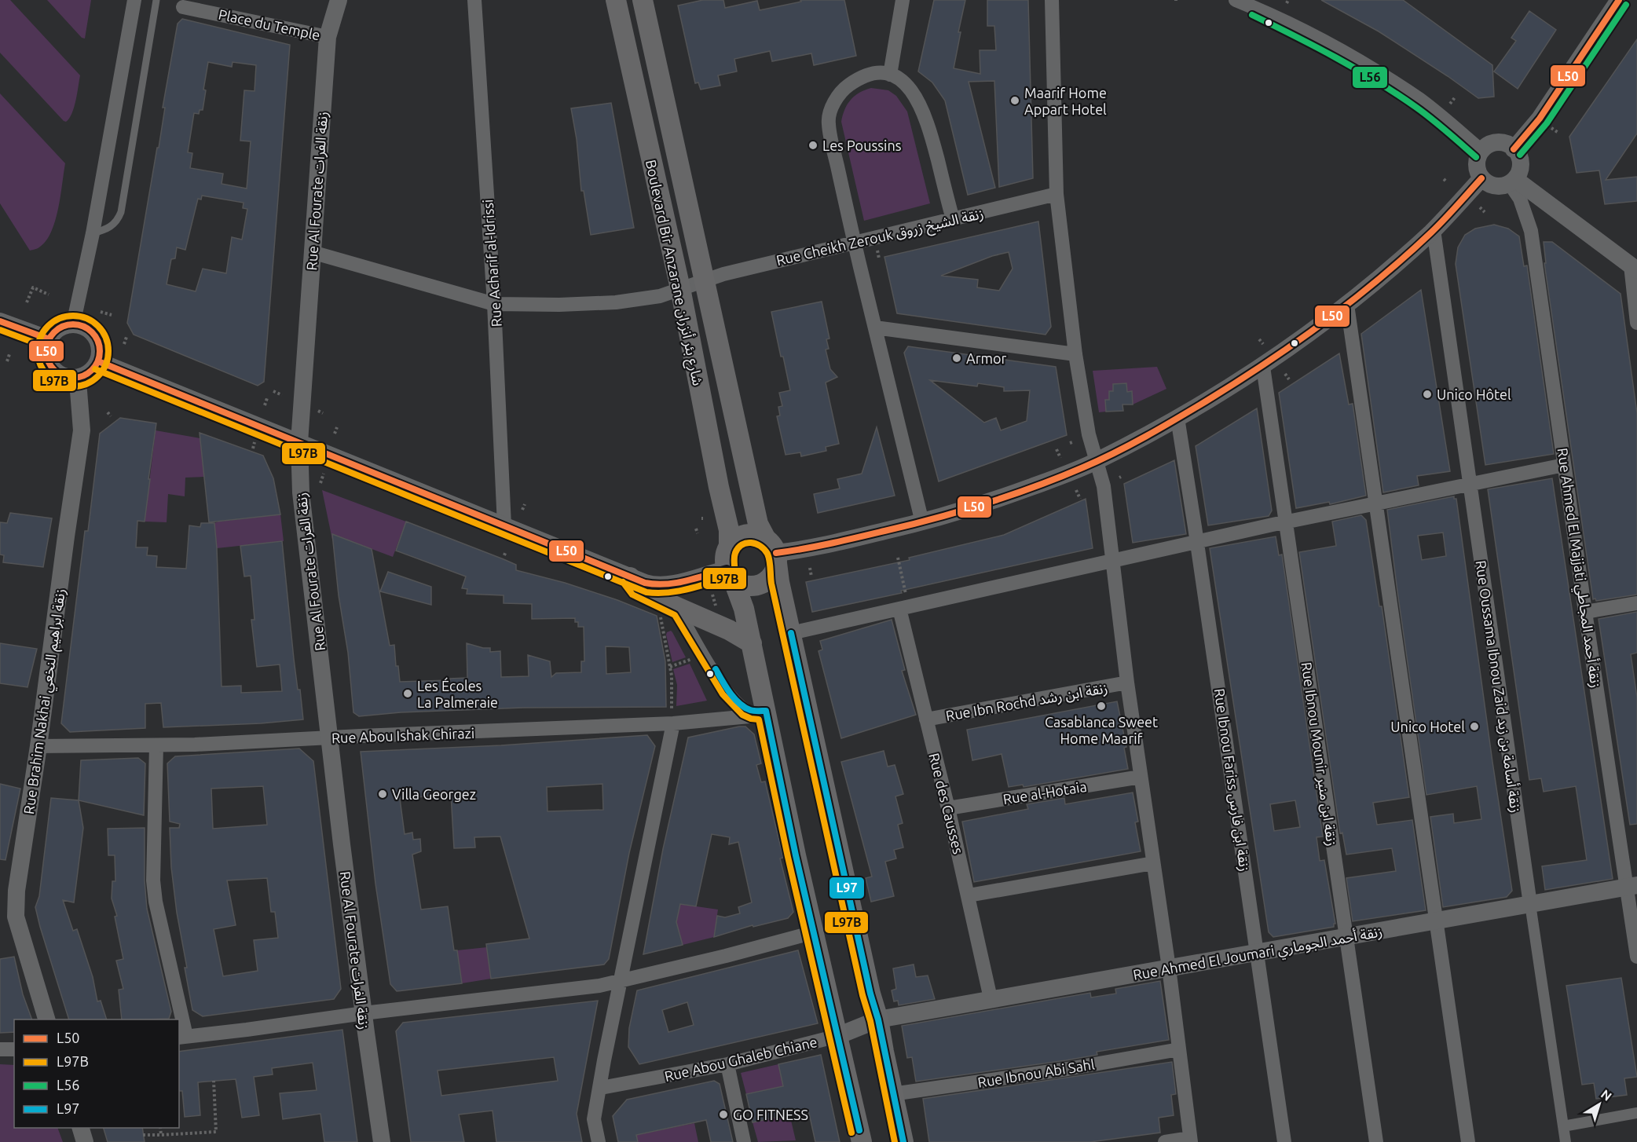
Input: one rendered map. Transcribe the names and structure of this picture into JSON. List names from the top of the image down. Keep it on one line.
{"streets":{"main road":["Boulevard Bir Anzarane شارع بئر أنزران"],"street":["Place du Temple","Rue Al Fourate زنقة الفرات","Rue Cheikh Zerouk زنقة الشيخ زروق","Rue Acharif al-Idrissi","Rue Ahmed El Majjati زنقة أحمد المجاطي","Rue Oussama Ibnou Zaid زنقة أسامة بن زيد","Rue Brahim Nakhai زنقة ابراهيم النخعي","Rue Ibn Rochd زنقة ابن رشد","Rue Abou Ishak Chirazi","Rue Ibnou Mounir زنقة ابن منير","Rue Ibnou Fariss زنقة ابن فارس","Rue al-Hotaia","Rue des Causses","Rue Ahmed El Joumari زنقة أحمد الجوماري","Rue Abou Ghaleb Chiane","Rue Ibnou Abi Sahl"]},"crossings":[["Place du Temple","Rue Al Fourate زنقة الفرات"],["Rue Al Fourate زنقة الفرات","Rue Cheikh Zerouk زنقة الشيخ زروق"],["Rue Al Fourate زنقة الفرات","Rue Abou Ishak Chirazi"],["Rue Cheikh Zerouk زنقة الشيخ زروق","Rue Acharif al-Idrissi"],["Rue Cheikh Zerouk زنقة الشيخ زروق","Boulevard Bir Anzarane شارع بئر أنزران"],["Boulevard Bir Anzarane شارع بئر أنزران","Rue Ahmed El Joumari زنقة أحمد الجوماري"],["Boulevard Bir Anzarane شارع بئر أنزران","Rue Abou Ghaleb Chiane"],["Boulevard Bir Anzarane شارع بئر أنزران","Rue Ibnou Abi Sahl"],["Rue Ahmed El Majjati زنقة أحمد المجاطي","Rue Ahmed El Joumari زنقة أحمد الجوماري"],["Rue Oussama Ibnou Zaid زنقة أسامة بن زيد","Rue Ahmed El Joumari زنقة أحمد الجوماري"],["Rue Brahim Nakhai زنقة ابراهيم النخعي","Rue Abou Ishak Chirazi"],["Rue Ibn Rochd زنقة ابن رشد","Rue des Causses"],["Rue Ibnou Mounir زنقة ابن منير","Rue Ahmed El Joumari زنقة أحمد الجوماري"],["Rue Ibnou Fariss زنقة ابن فارس","Rue Ahmed El Joumari زنقة أحمد الجوماري"],["Rue al-Hotaia","Rue des Causses"],["Rue des Causses","Rue Ahmed El Joumari زنقة أحمد الجوماري"],["Rue Ahmed El Joumari زنقة أحمد الجوماري","Rue Abou Ghaleb Chiane"]],"places":["Maarif Home Appart Hotel","Les Poussins","Armor","Unico Hôtel","Les Écoles La Palmeraie","Casablanca Sweet Home Maarif","Unico Hotel","Villa Georgez","GO FITNESS"],"lines":["transit line L50","transit line L56","transit line L97B","transit line L97"],"legend":["L50","L97B","L56","L97"],"north":"top right"}
